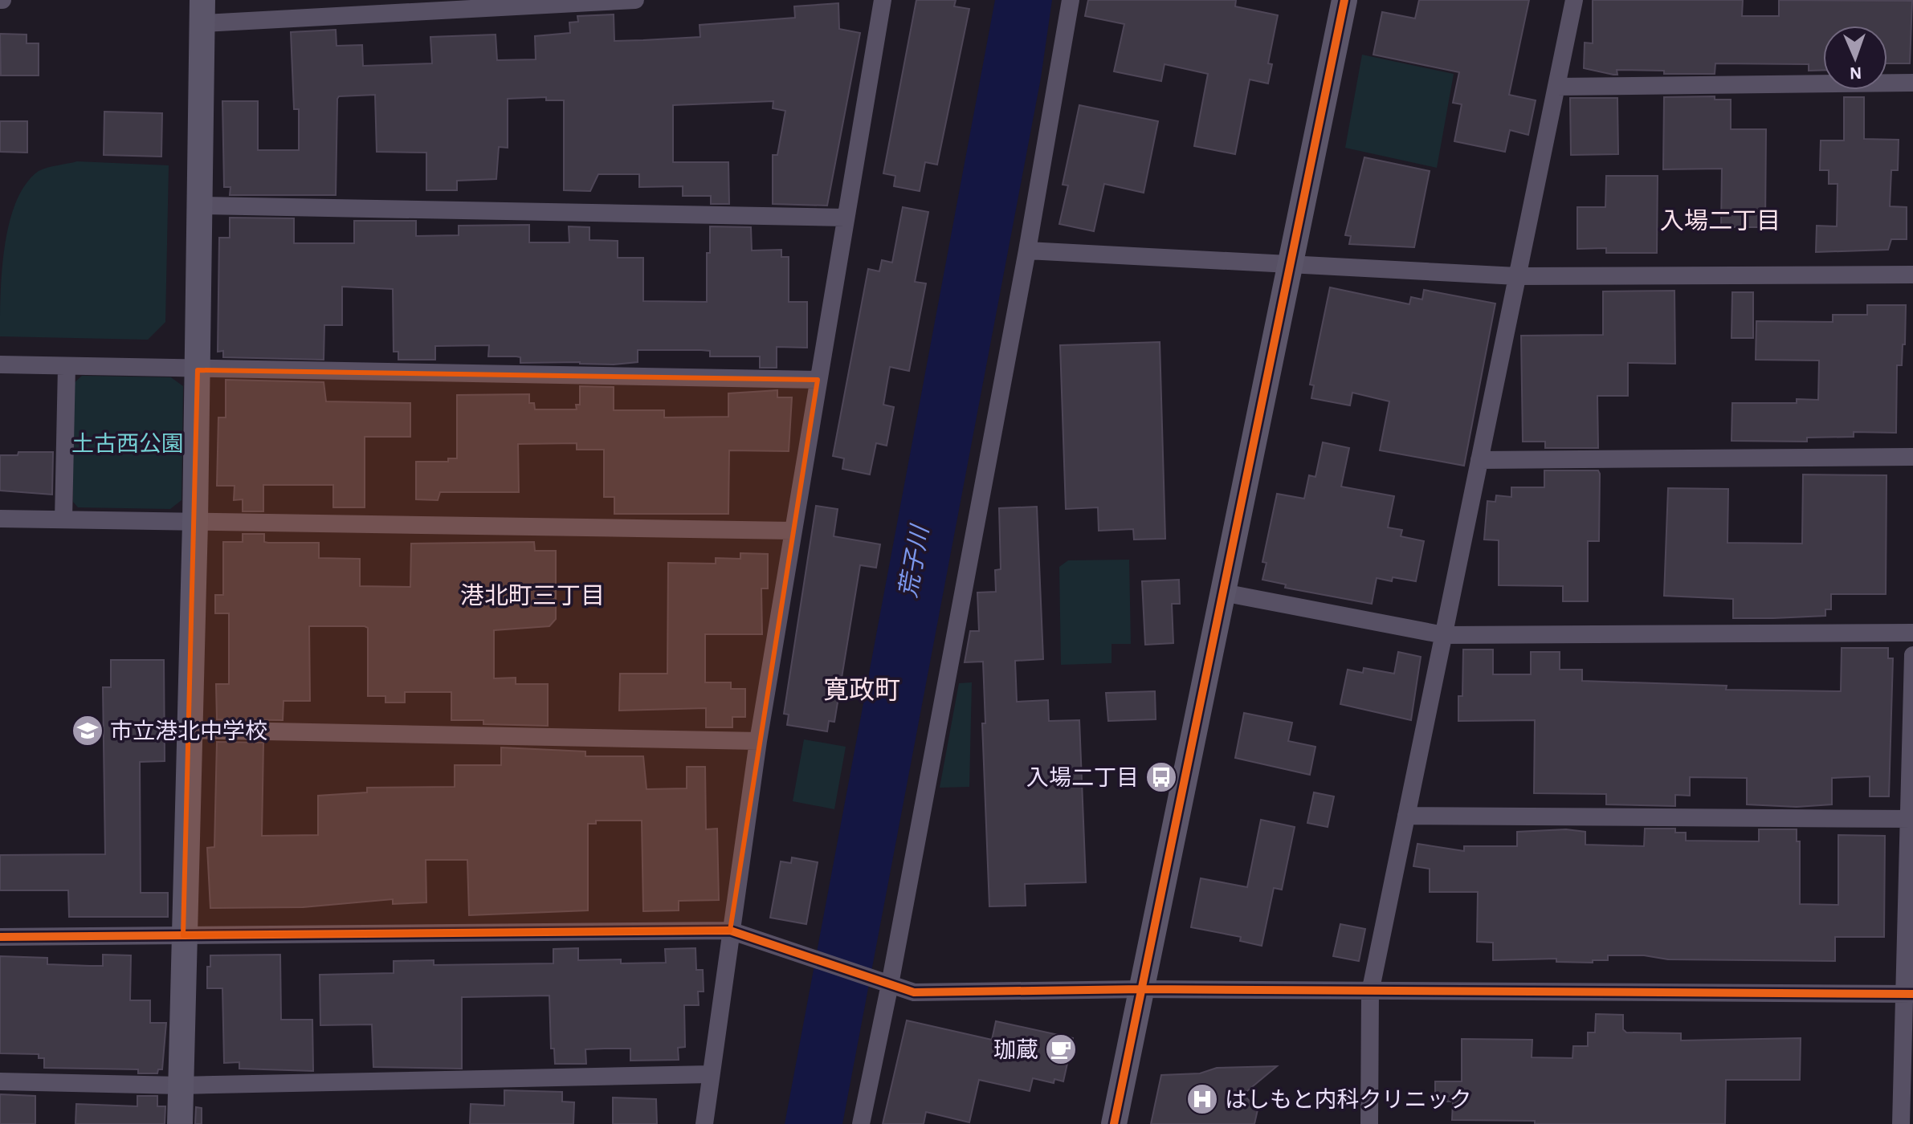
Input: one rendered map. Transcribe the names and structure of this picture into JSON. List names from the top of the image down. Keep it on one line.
{"districts":["入場二丁目","港北町三丁目","寛政町"],"water":["荒子川"],"parks":["土古西公園"],"places":{"school or university":["市立港北中学校"],"bus stop":["入場二丁目"],"cafe":["珈蔵"],"hospital":["はしもと内科クリニック"]},"north":"bottom"}
